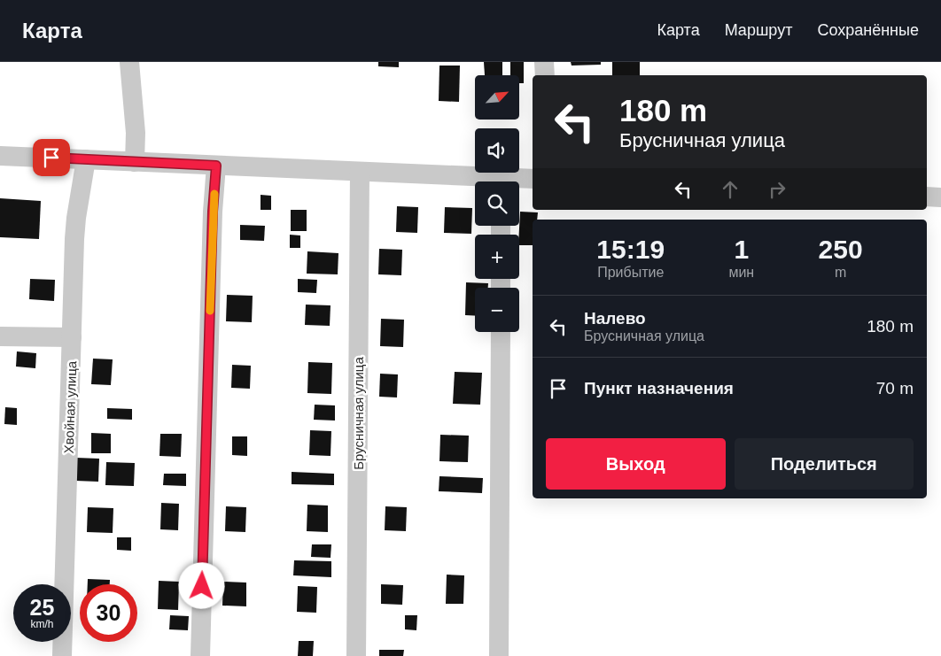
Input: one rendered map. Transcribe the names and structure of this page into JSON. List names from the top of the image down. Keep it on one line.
{"streets":{"street":["Хвойная улица","Брусничная улица"]},"north":"top right","page":{"header":"Карта","nav":["Карта","Маршрут","Сохранённые"],"map_buttons":["+","−"],"turn":["180 m","Брусничная улица"],"eta":["15:19","Прибытие","1","мин","250","m"],"list":[{"name":"Налево","note":"Брусничная улица","value":"180 m"},{"name":"Пункт назначения","value":"70 m"}],"buttons":["Выход","Поделиться"],"speed":"25 km/h","limit":"30"}}
